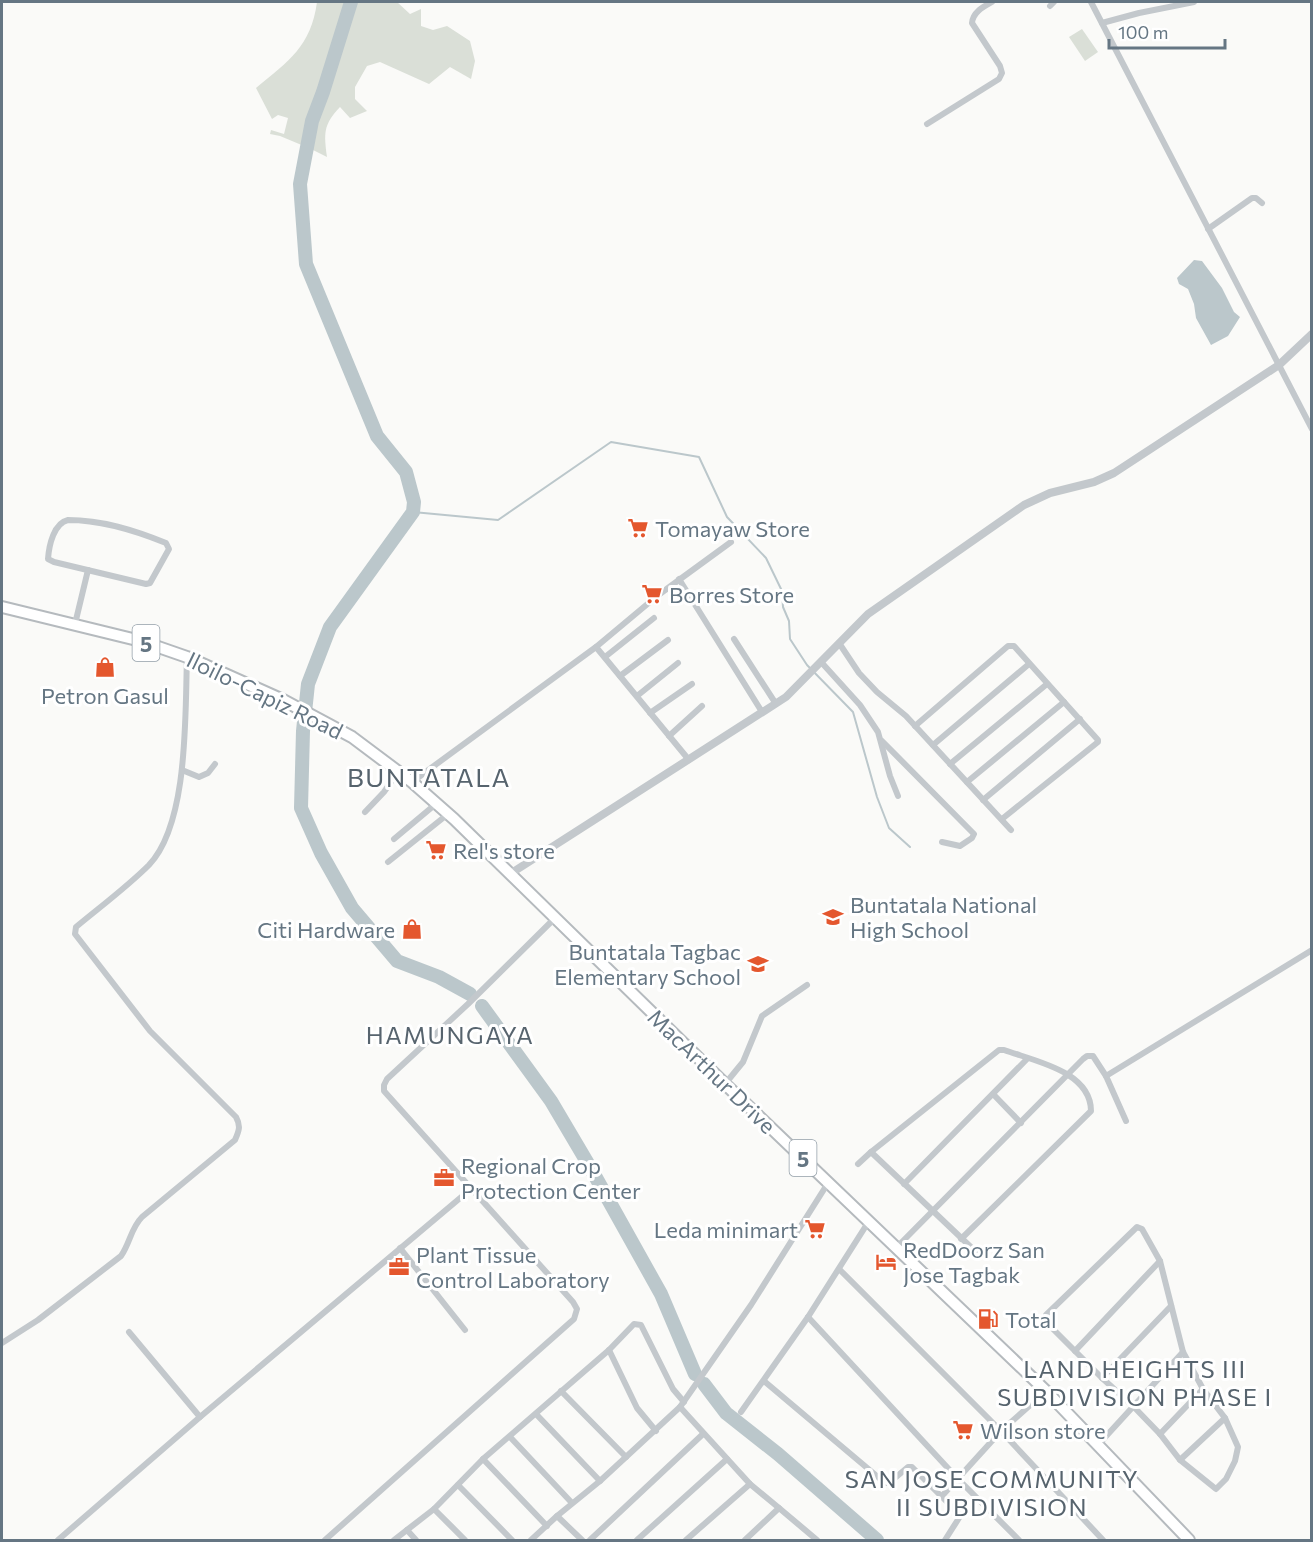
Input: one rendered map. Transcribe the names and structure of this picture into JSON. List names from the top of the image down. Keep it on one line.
{"streets":{"main road":["5","Iloilo-Capiz Road","MacArthur Drive"]},"crossings":[["Iloilo-Capiz Road","MacArthur Drive"]],"districts":["BUNTATALA","HAMUNGAYA","LAND HEIGHTS III SUBDIVISION PHASE I","SAN JOSE COMMUNITY II SUBDIVISION"],"places":{"supermarket":["Tomayaw Store","Borres Store","Rel's store","Leda minimart","Wilson store"],"shop":["Petron Gasul","Citi Hardware"],"school or university":["Buntatala National High School","Buntatala Tagbac Elementary School"],"office":["Regional Crop Protection Center","Plant Tissue Control Laboratory"],"hotel":["RedDoorz San Jose Tagbak"],"fuel station":["Total"]},"scale_bar":"100 m"}
